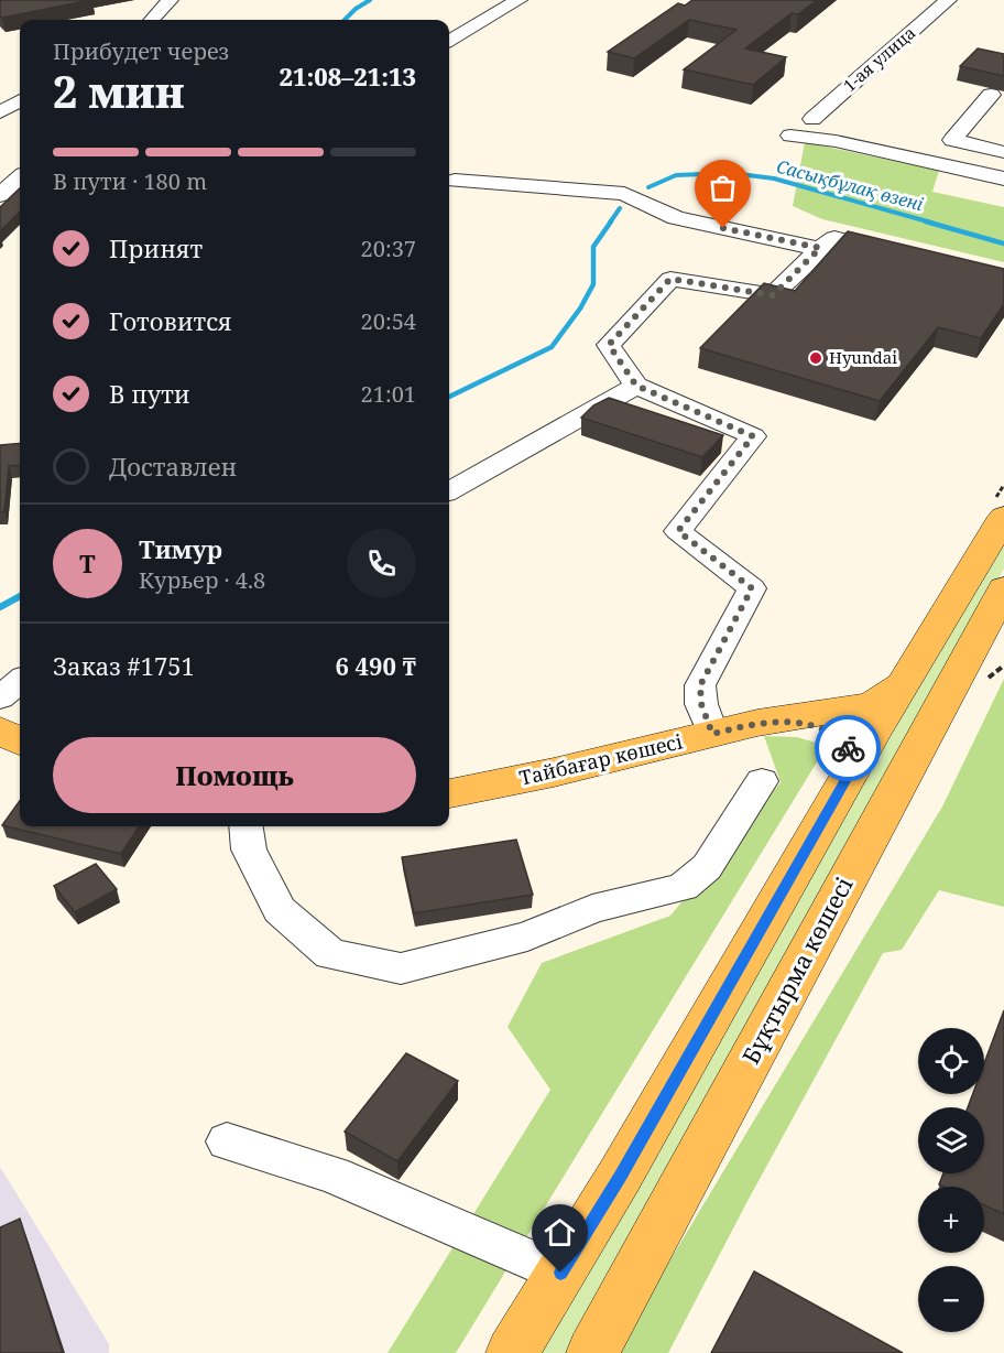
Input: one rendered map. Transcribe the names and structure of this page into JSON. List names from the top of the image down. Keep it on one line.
{"streets":{"main road":["Тайбағар көшесі","Бұқтырма көшесі"],"street":["1-ая улица"]},"water":["Сасықбұлақ өзені"],"places":["Hyundai"],"page":{"heading":["2 мин","Прибудет через","21:08–21:13"],"panel":["Тимур","Курьер · 4.8","Заказ #1751","6 490 ₸"],"bar":"В пути · 180 m","list":[["Принят","20:37"],["Готовится","20:54"],["В пути","21:01"],"Доставлен"],"round":"Т","buttons":"Помощь","map_buttons":["+","−"]}}
